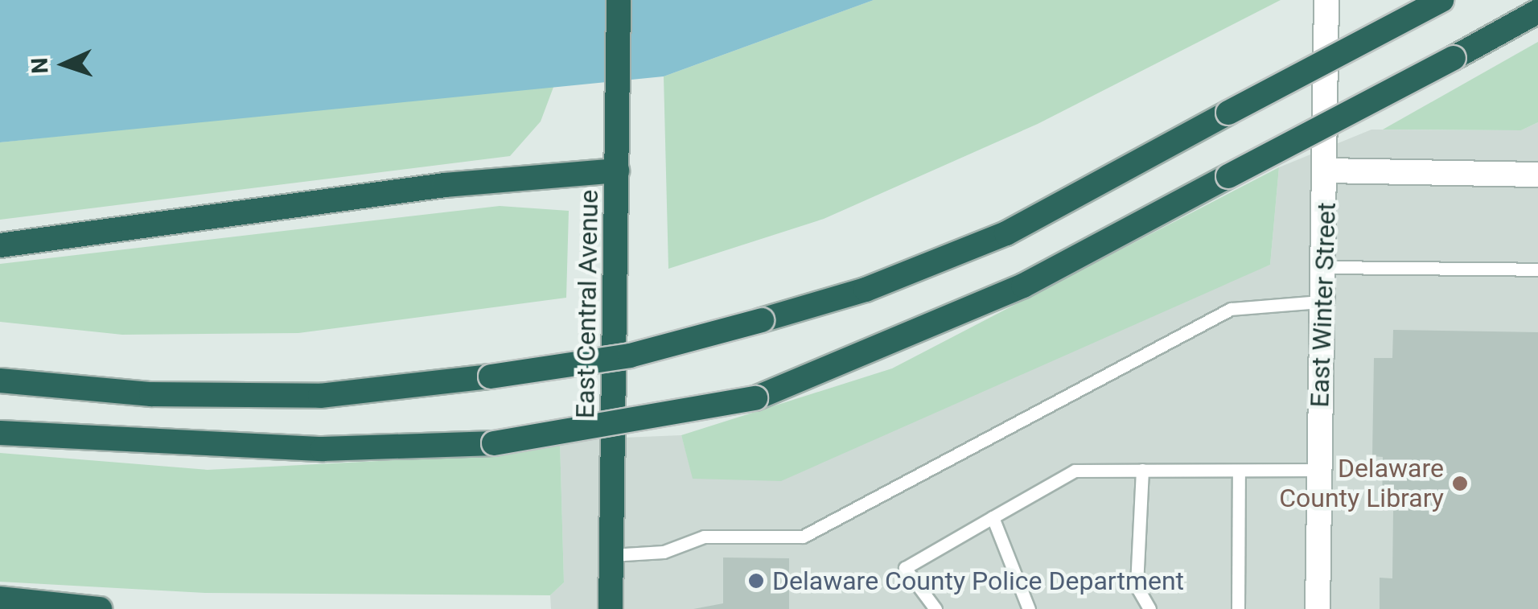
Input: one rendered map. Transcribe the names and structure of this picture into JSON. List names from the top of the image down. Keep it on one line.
{"streets":{"highway":["East Central Avenue"],"street":["East Winter Street"]},"places":["Delaware County Library","Delaware County Police Department"],"north":"left"}
